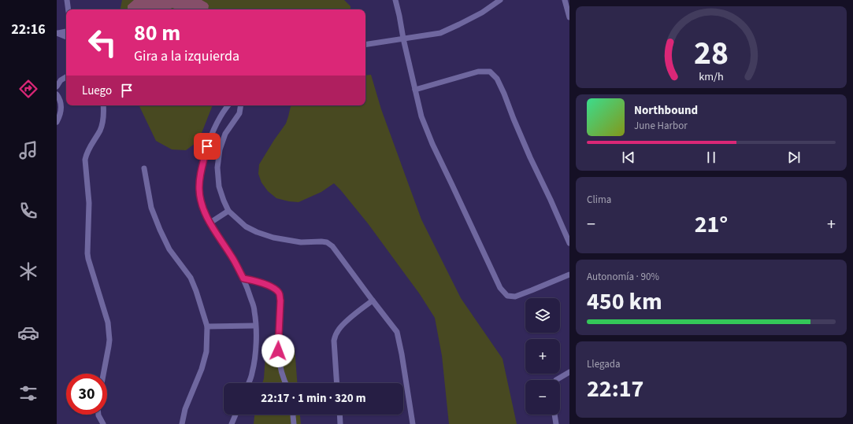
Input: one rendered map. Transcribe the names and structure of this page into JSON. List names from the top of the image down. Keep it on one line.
{"page":{"tabs":"22:16","turn":["80 m","Gira a la izquierda"],"then":"Luego","song":["Northbound","June Harbor"],"tile":["Clima",["Autonomía · 90%","450 km"],["Llegada","22:17"]],"heat":["−","21°","+"],"map_buttons":["+","−"],"limit":"30","trip":"22:17 · 1 min · 320 m","gauge":["28","km/h"]}}
